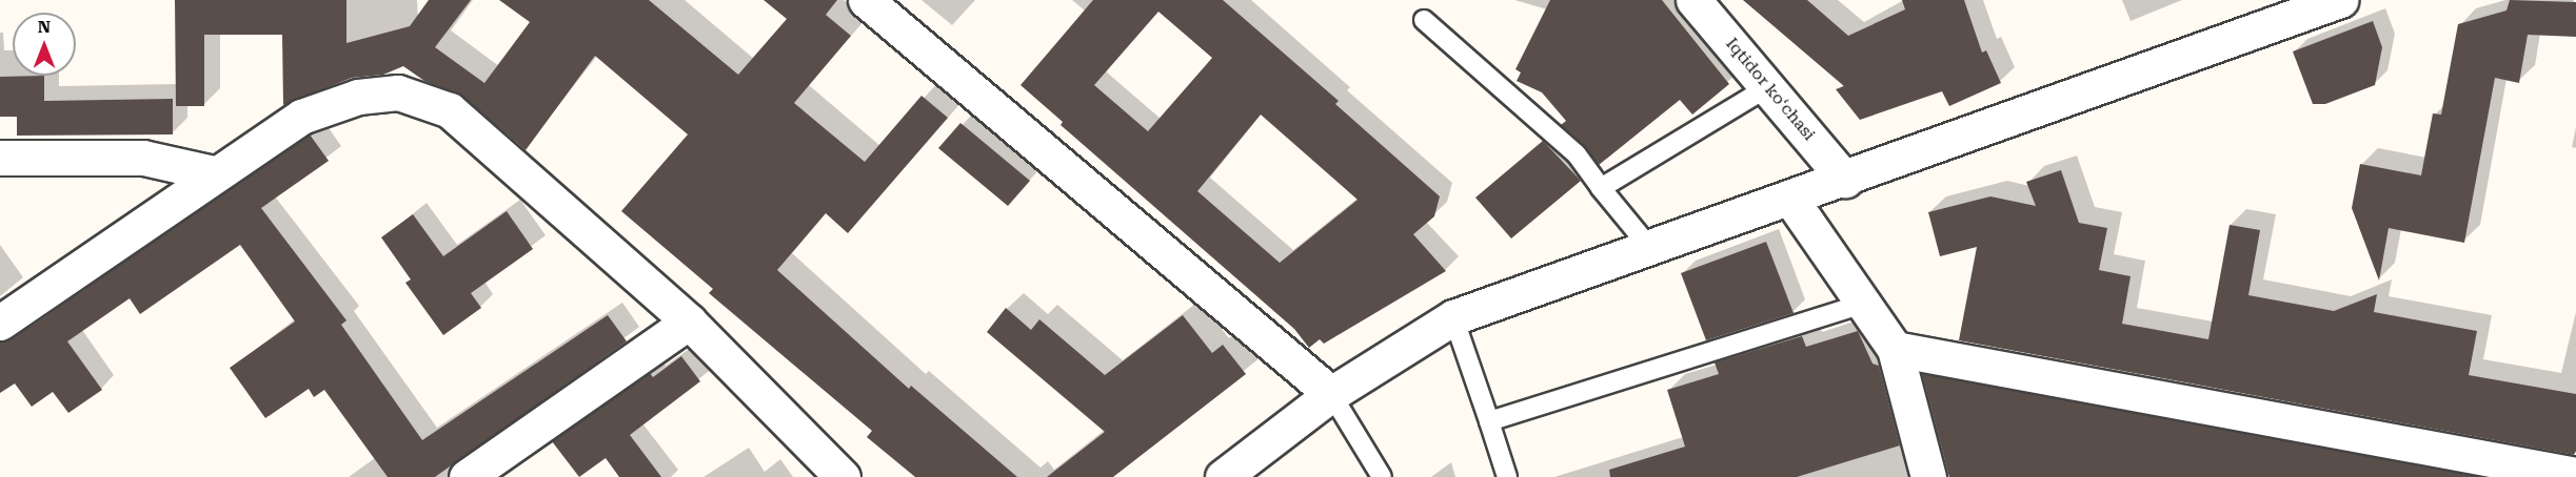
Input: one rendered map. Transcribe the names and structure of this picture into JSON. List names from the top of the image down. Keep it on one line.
{"streets":{"street":["Iqtidor koʻchasi"]},"north":"top"}
